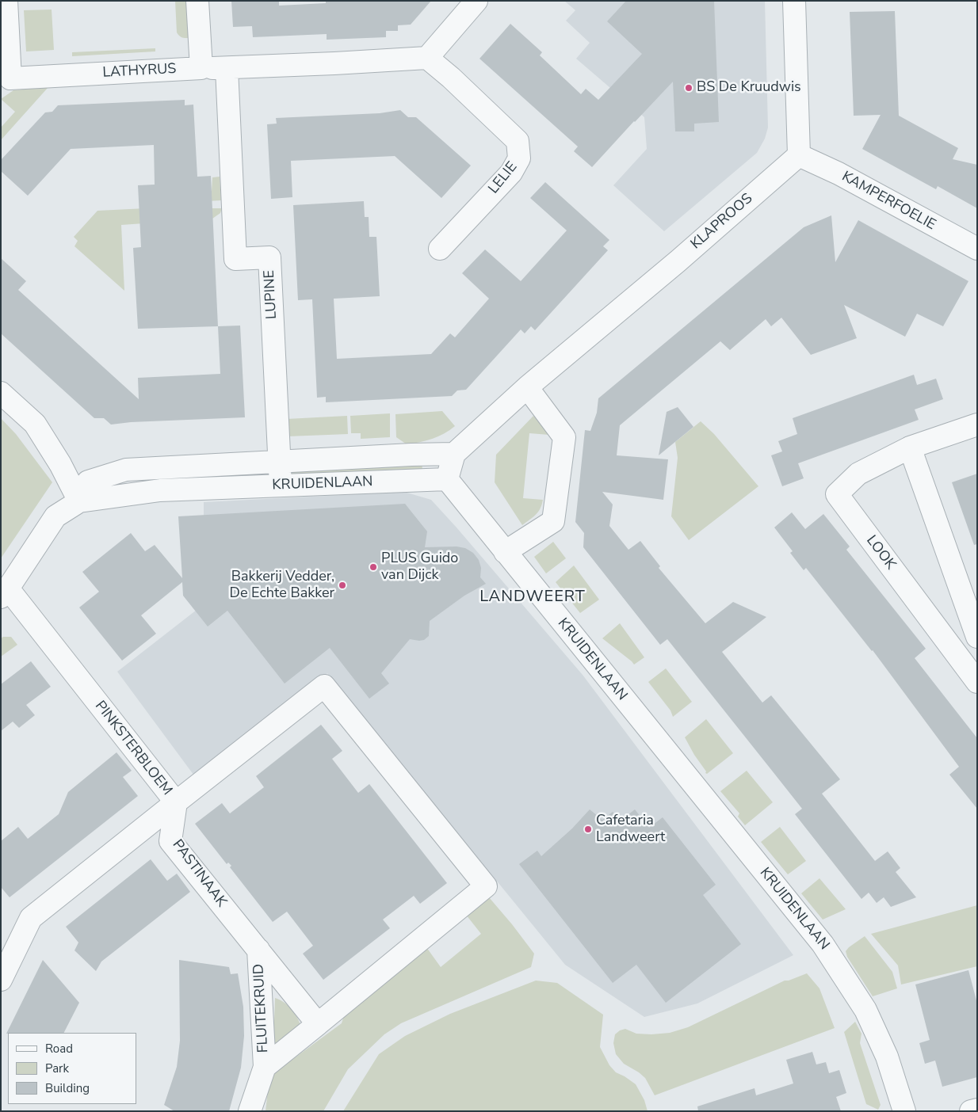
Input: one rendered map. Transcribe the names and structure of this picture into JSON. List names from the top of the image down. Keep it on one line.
{"streets":{"street":["LATHYRUS","LELIE","KAMPERFOELIE","KLAPROOS","LUPINE","KRUIDENLAAN","LOOK","PINKSTERBLOEM","PASTINAAK","FLUITEKRUID"]},"crossings":[["KAMPERFOELIE","KLAPROOS"],["KLAPROOS","KRUIDENLAAN"],["LUPINE","KRUIDENLAAN"],["PINKSTERBLOEM","PASTINAAK"],["PASTINAAK","FLUITEKRUID"]],"districts":["LANDWEERT"],"places":["BS De Kruudwis","PLUS Guido van Dijck","Bakkerij Vedder, De Echte Bakker","Cafetaria Landweert"],"legend":["Road","Park","Building"]}
